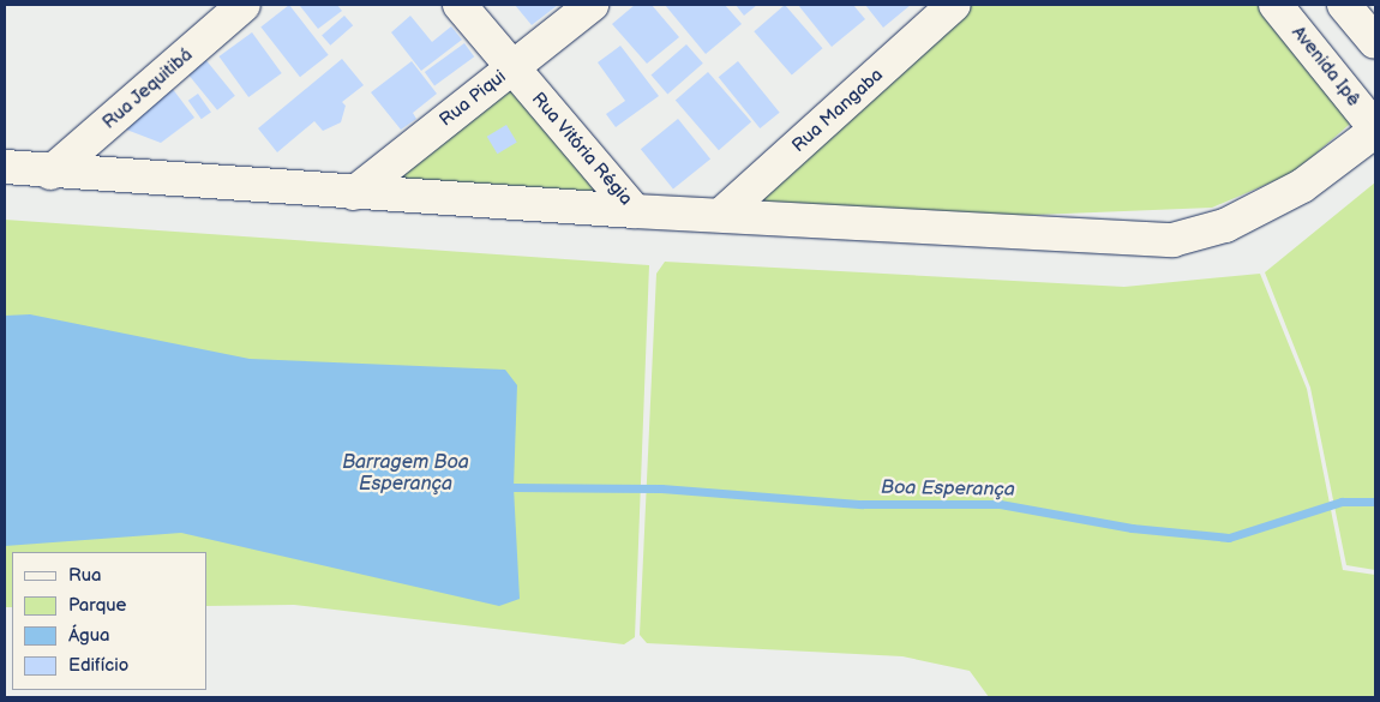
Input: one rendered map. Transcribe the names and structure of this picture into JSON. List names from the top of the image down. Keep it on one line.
{"streets":{"main road":["Avenida Ipê","Rua Jequitibá","Rua Piqui","Rua Mangaba","Rua Vitória Régia"]},"crossings":[["Rua Piqui","Rua Vitória Régia"]],"water":["Barragem Boa Esperança","Boa Esperança"],"legend":["Rua","Parque","Água","Edifício"]}
